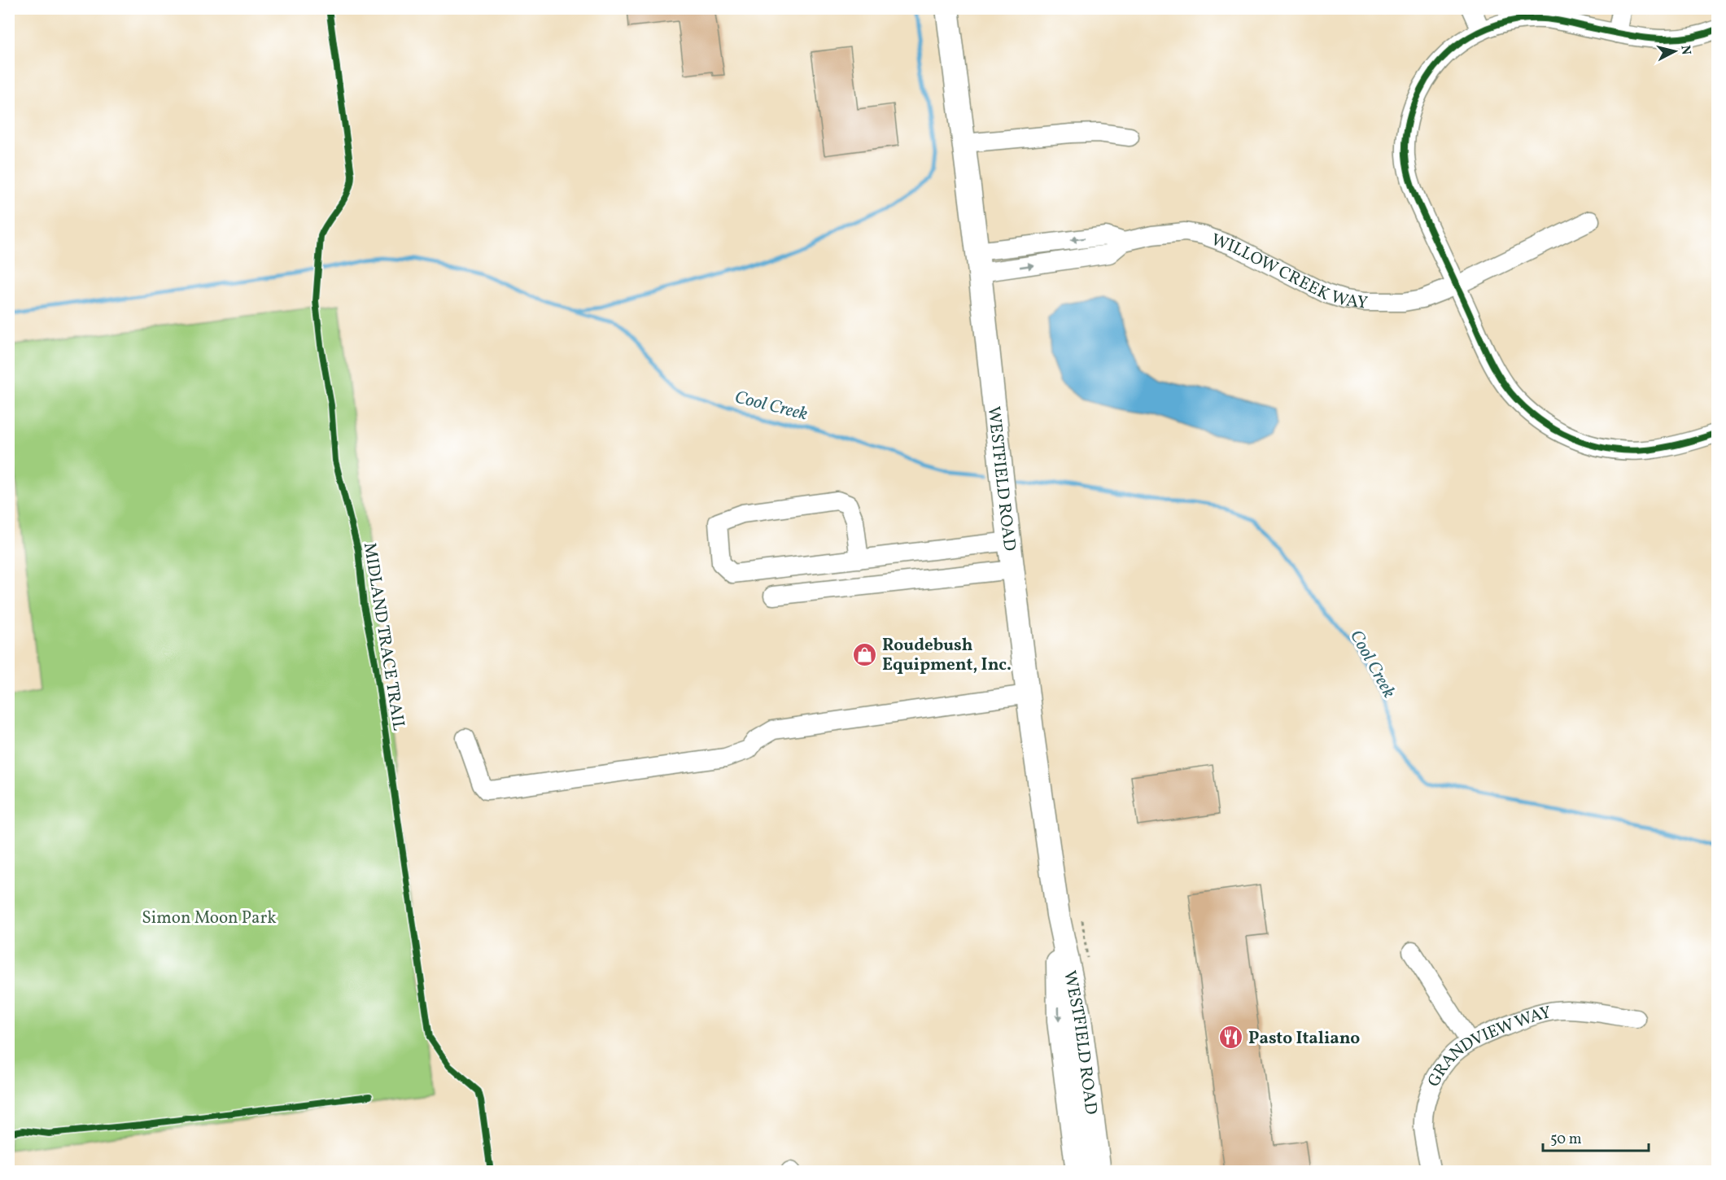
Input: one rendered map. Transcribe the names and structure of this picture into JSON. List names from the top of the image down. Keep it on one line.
{"streets":{"main road":["WESTFIELD ROAD"],"street":["WILLOW CREEK WAY","GRANDVIEW WAY"],"cycle path":["MIDLAND TRACE TRAIL"]},"crossings":[["WILLOW CREEK WAY","WESTFIELD ROAD"]],"water":["Cool Creek"],"parks":["Simon Moon Park"],"places":{"shop":["Roudebush Equipment, Inc."],"restaurant":["Pasto Italiano"]},"scale_bar":"50 m","north":"right"}
